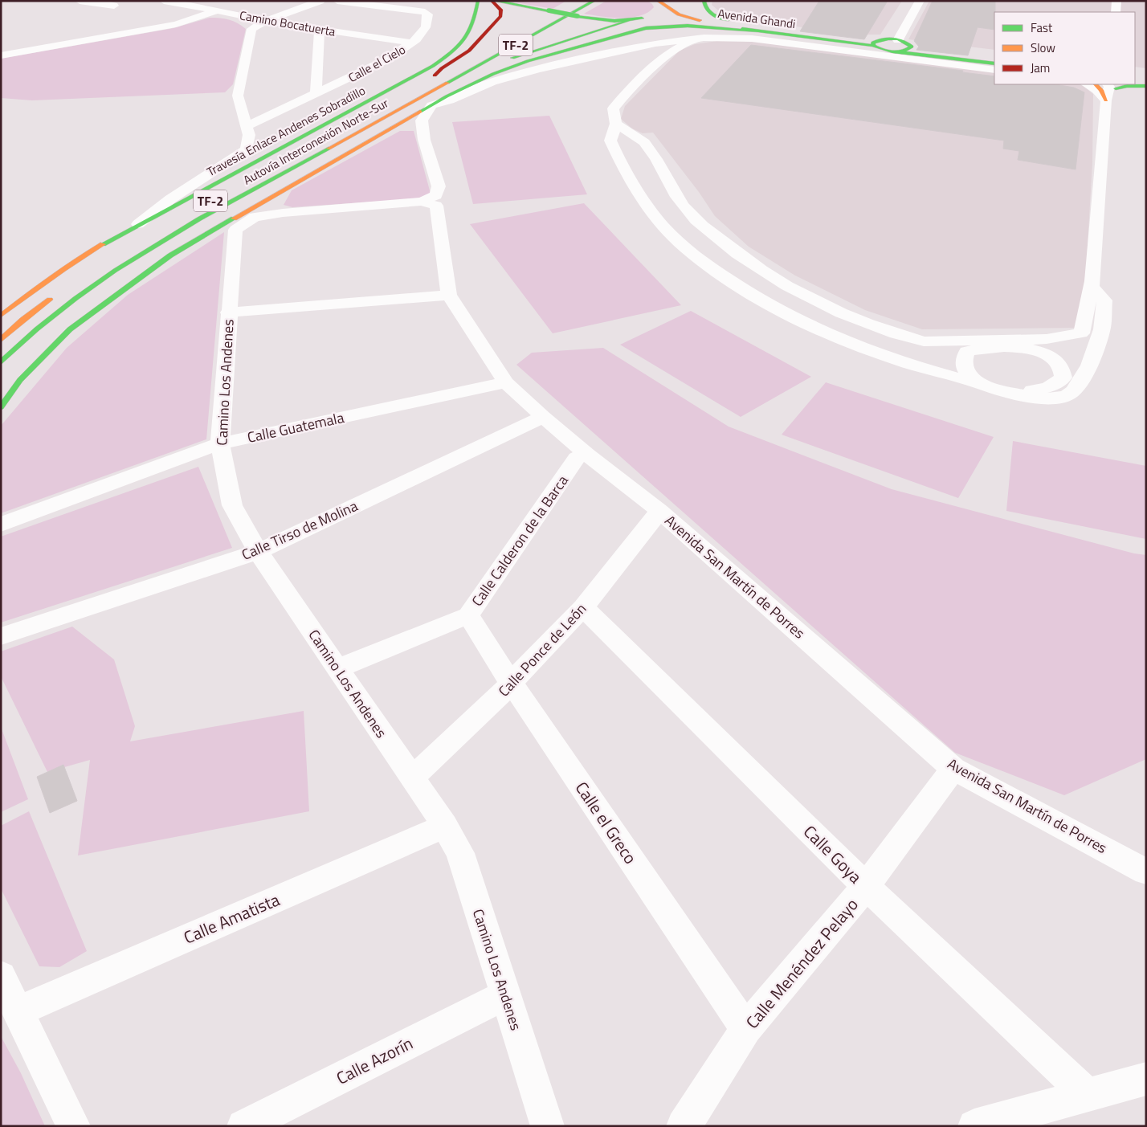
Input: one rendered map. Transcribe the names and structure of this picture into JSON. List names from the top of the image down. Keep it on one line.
{"streets":{"main road":["Avenida Ghandi","TF-2","Travesía Enlace Andenes Sobradillo","Autovía Interconexión Norte-Sur"],"street":["Camino Bocatuerta","Calle el Cielo","Camino Los Andenes","Calle Guatemala","Calle Tirso de Molina","Calle Calderon de la Barca","Avenida San Martín de Porres","Calle Ponce de León","Calle el Greco","Calle Goya","Calle Amatista","Calle Menéndez Pelayo","Calle Azorín"]},"crossings":[["Avenida Ghandi","TF-2"],["Camino Bocatuerta","Calle el Cielo"],["Camino Los Andenes","Calle Guatemala"],["Camino Los Andenes","Calle Tirso de Molina"],["Camino Los Andenes","Calle Calderon de la Barca"],["Camino Los Andenes","Avenida San Martín de Porres"],["Camino Los Andenes","Calle Ponce de León"],["Camino Los Andenes","Calle Amatista"],["Camino Los Andenes","Calle Azorín"],["Calle Guatemala","Avenida San Martín de Porres"],["Calle Tirso de Molina","Avenida San Martín de Porres"],["Calle Calderon de la Barca","Avenida San Martín de Porres"],["Calle Calderon de la Barca","Calle el Greco"],["Avenida San Martín de Porres","Calle Ponce de León"],["Avenida San Martín de Porres","Calle Menéndez Pelayo"],["Calle Ponce de León","Calle el Greco"],["Calle Ponce de León","Calle Goya"],["Calle el Greco","Calle Menéndez Pelayo"],["Calle Goya","Calle Menéndez Pelayo"]],"legend":["Fast","Slow","Jam"]}
